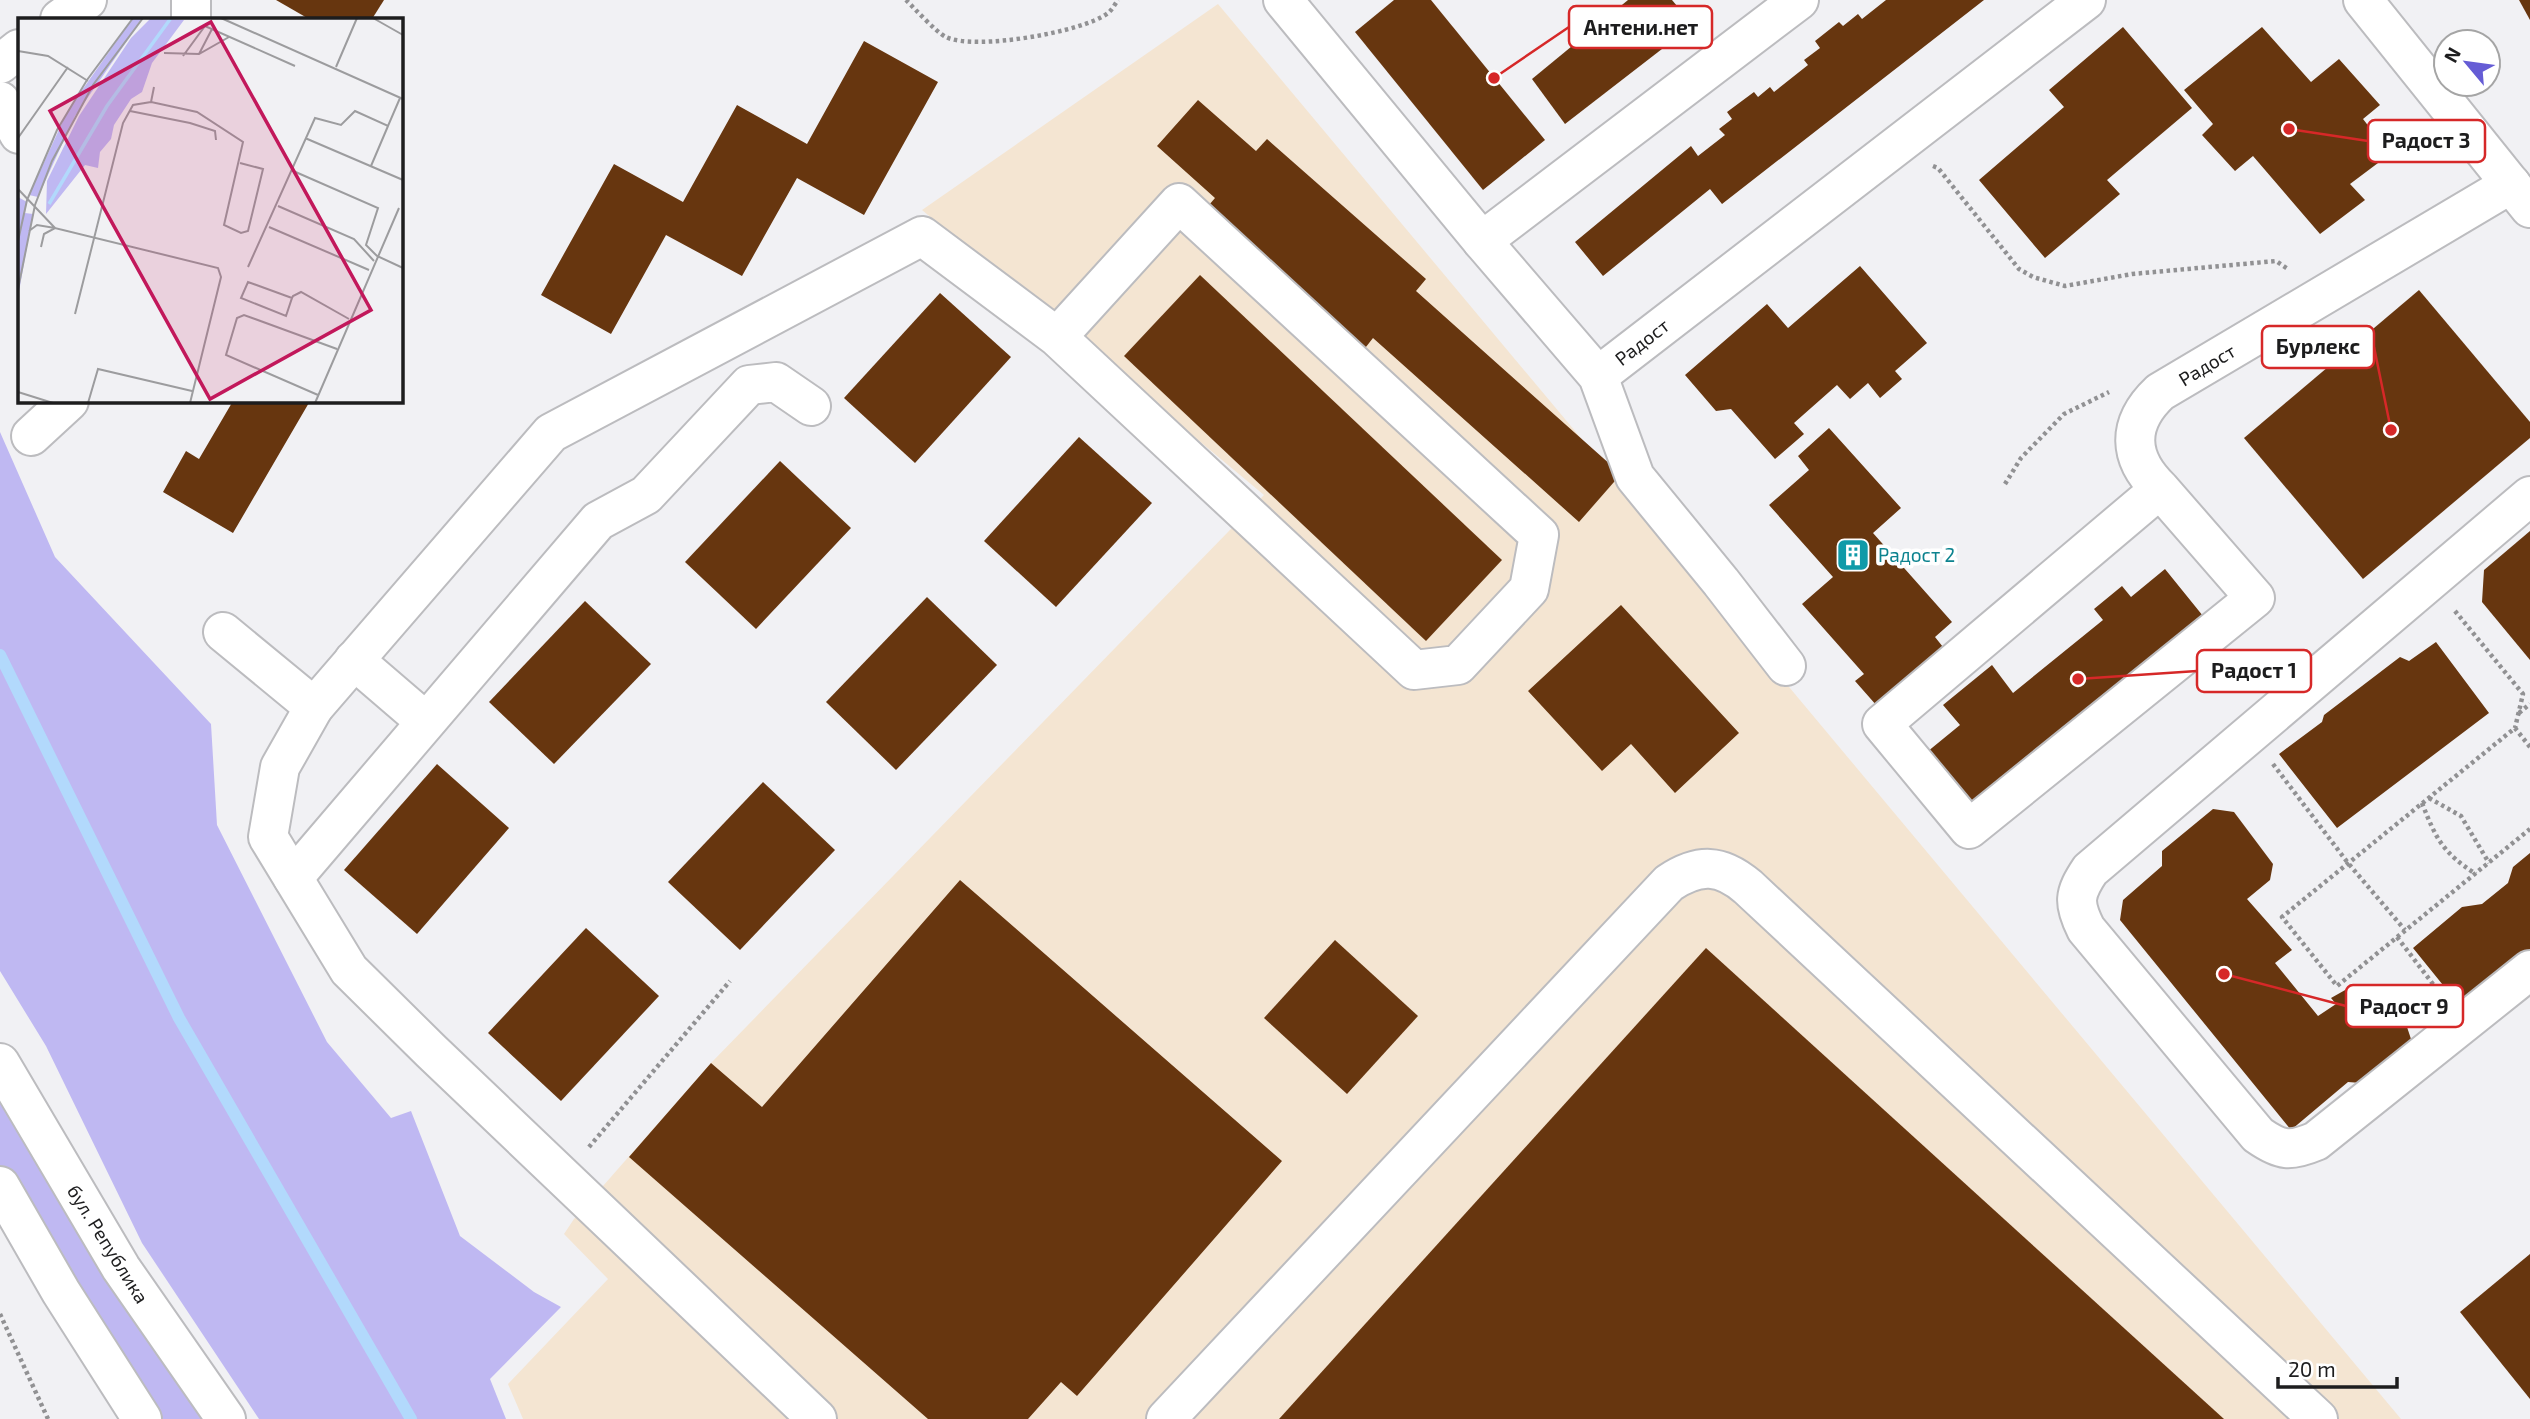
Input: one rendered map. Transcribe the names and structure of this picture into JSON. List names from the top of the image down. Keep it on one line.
{"streets":{"street":["Радост","бул. Република"]},"places":{"other":["Антени.нет","Радост 3","Бурлекс","Радост 1","Радост 9"],"building":["Радост 2"]},"scale_bar":"20 m","north":"top left"}
